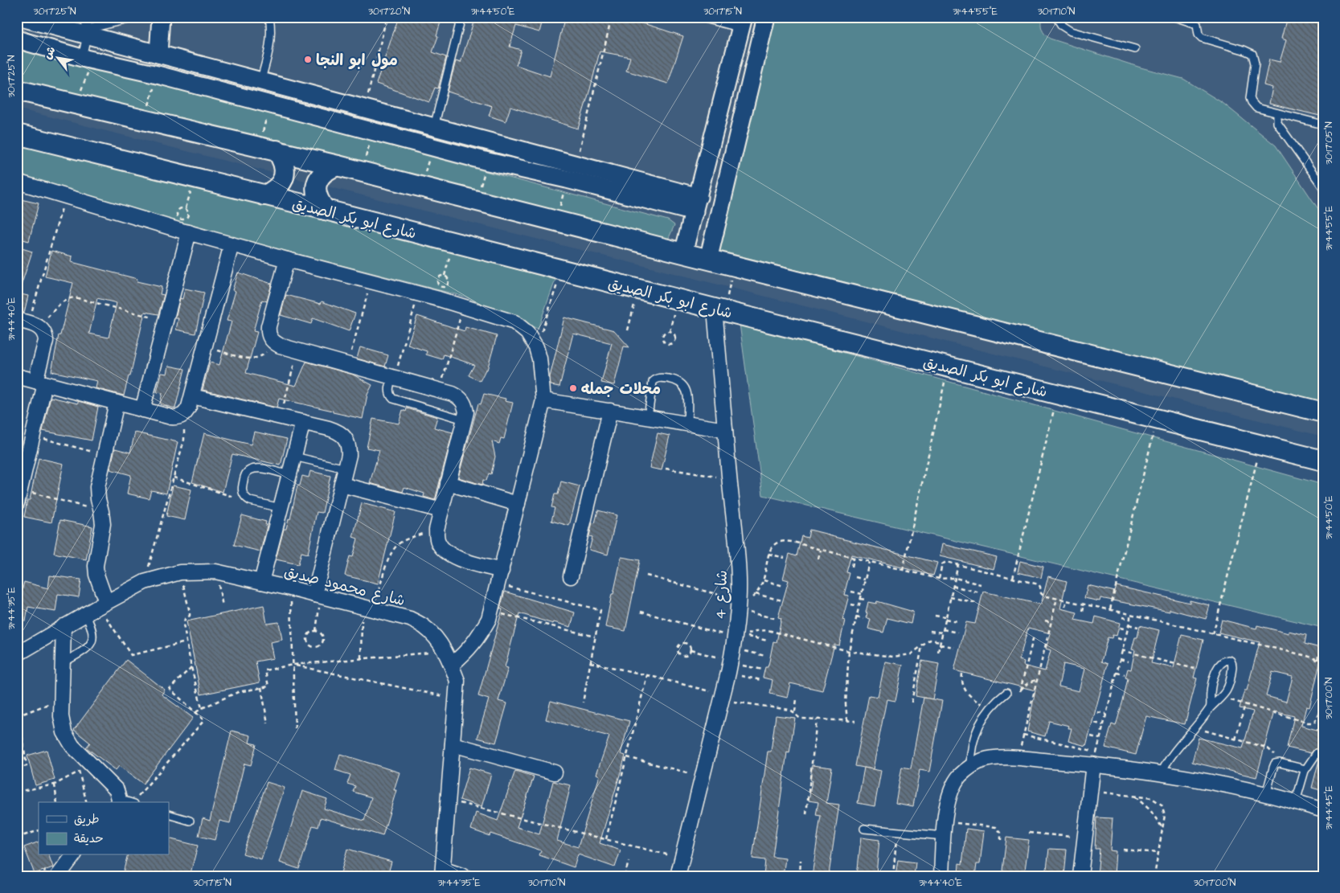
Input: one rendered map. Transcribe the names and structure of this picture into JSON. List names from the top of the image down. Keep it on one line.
{"streets":{"main road":["شارع ابو بكر الصديق"],"street":["شارع محمود صديق","شارع 4"]},"crossings":[["شارع ابو بكر الصديق","شارع 4"]],"places":["مول ابو النجا","محلات جمله"],"legend":["طريق","حديقة"],"north":"top left","coordinates":["30°17'25\"N","30°17'20\"N","31°44'50\"E","30°17'15\"N","31°44'55\"E","30°17'10\"N","30°17'05\"N","31°44'40\"E","31°44'35\"E","30°17'00\"N","31°44'45\"E"]}
